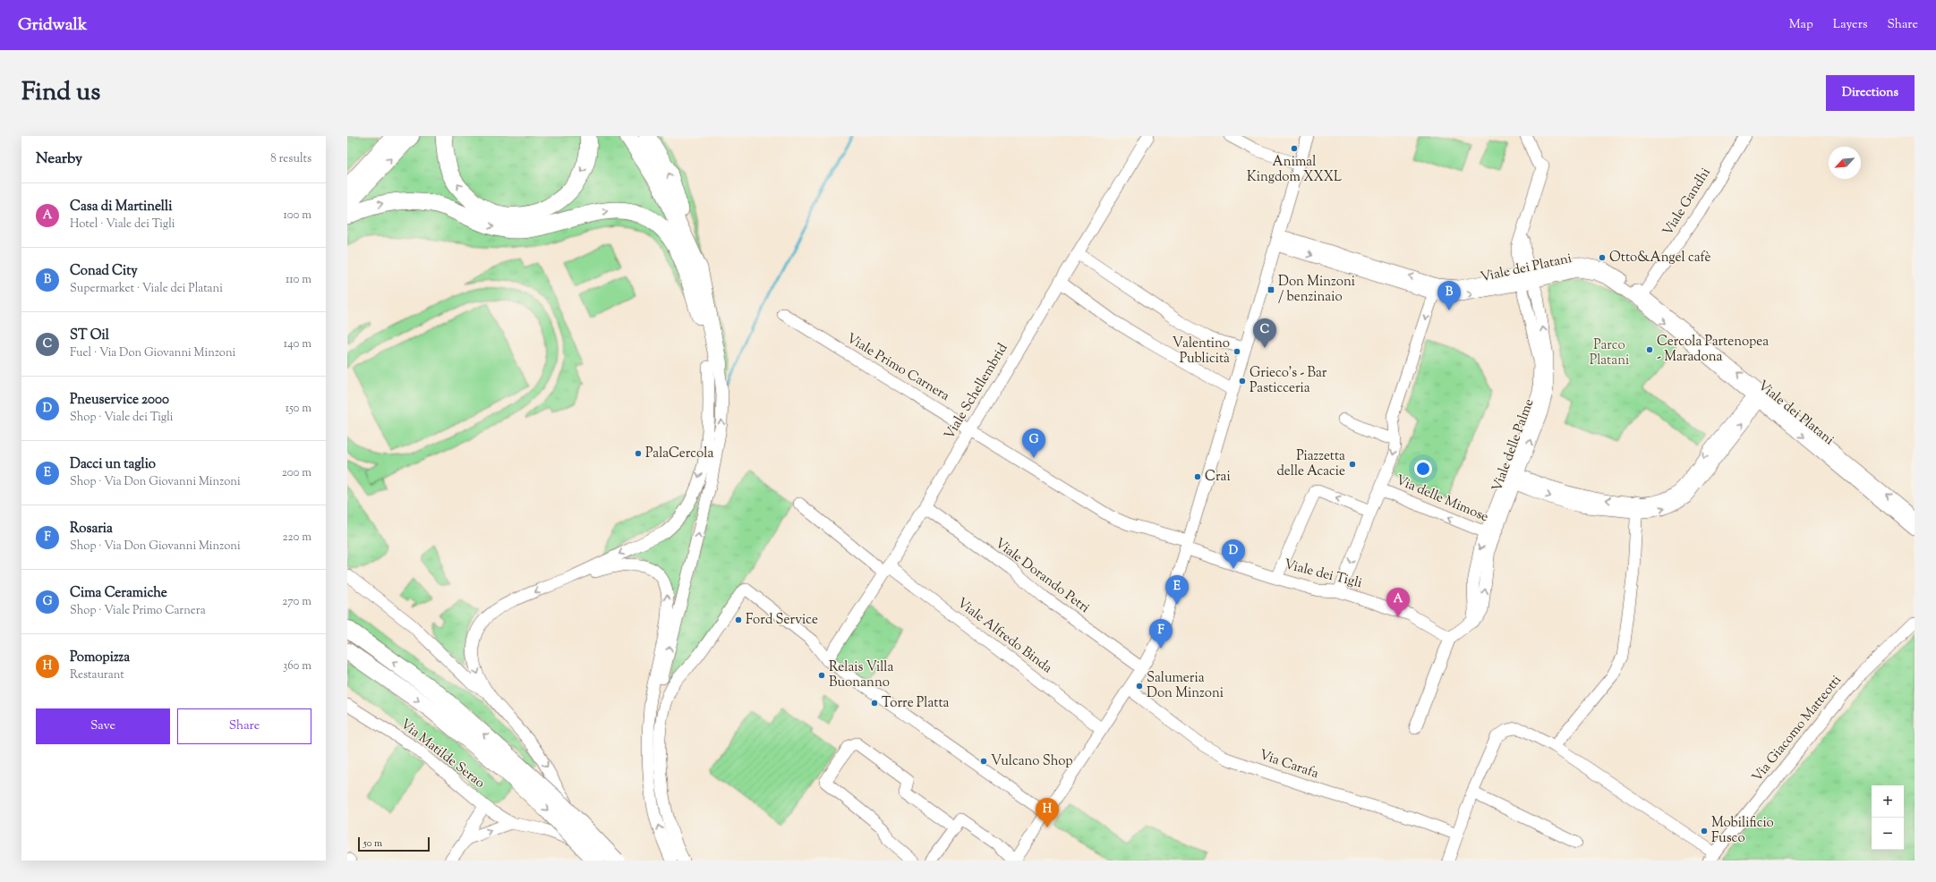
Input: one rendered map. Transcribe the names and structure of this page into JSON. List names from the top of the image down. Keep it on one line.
{"streets":{"street":["Viale Gandhi","Viale dei Platani","Viale Primo Carnera","Viale Schellembrid","Viale delle Palme","Via delle Mimose","Viale dei Tigli","Viale Dorando Petri","Viale Alfredo Binda","Via Giacomo Matteotti","Via Matilde Serao","Via Carafa"]},"crossings":[["Viale Gandhi","Viale dei Platani"],["Viale dei Platani","Viale delle Palme"],["Viale Primo Carnera","Viale Schellembrid"],["Viale Primo Carnera","Viale dei Tigli"],["Viale Schellembrid","Viale Dorando Petri"],["Viale Schellembrid","Viale Alfredo Binda"],["Viale delle Palme","Via delle Mimose"],["Viale delle Palme","Viale dei Tigli"]],"one_way":["Via delle Mimose"],"parks":["Parco Platani"],"places":{"other":["Animal Kingdom XXXL","Otto&Angel cafè","Cercola Partenopea - Maradona","Valentino Publicità","Grieco's - Bar Pasticceria","PalaCercola","Piazzetta delle Acacie","Crai","Ford Service","Relais Villa Buonanno","Salumeria Don Minzoni","Torre Platta","Vulcano Shop","Mobilificio Fusco"],"transit":["Don Minzoni / benzinaio"]},"scale_bar":"50 m","north":"bottom left","page":{"header":"Gridwalk","nav":["Map","Layers","Share"],"title":"Find us","buttons":["Directions",["Save","Share"]],"heading":["Nearby","8 results"],"list":[{"mark":"A","name":"Casa di Martinelli","note":"Hotel · Viale dei Tigli","value":"100 m"},{"mark":"B","name":"Conad City","note":"Supermarket · Viale dei Platani","value":"110 m"},{"mark":"C","name":"ST Oil","note":"Fuel · Via Don Giovanni Minzoni","value":"140 m"},{"mark":"D","name":"Pneuservice 2000","note":"Shop · Viale dei Tigli","value":"150 m"},{"mark":"E","name":"Dacci un taglio","note":"Shop · Via Don Giovanni Minzoni","value":"200 m"},{"mark":"F","name":"Rosaria","note":"Shop · Via Don Giovanni Minzoni","value":"220 m"},{"mark":"G","name":"Cima Ceramiche","note":"Shop · Viale Primo Carnera","value":"270 m"},{"mark":"H","name":"Pomopizza","note":"Restaurant","value":"360 m"}],"pins":["B","C","G","D","E","A","F","H"],"map_buttons":["+","−"],"scale":"50 m"}}
